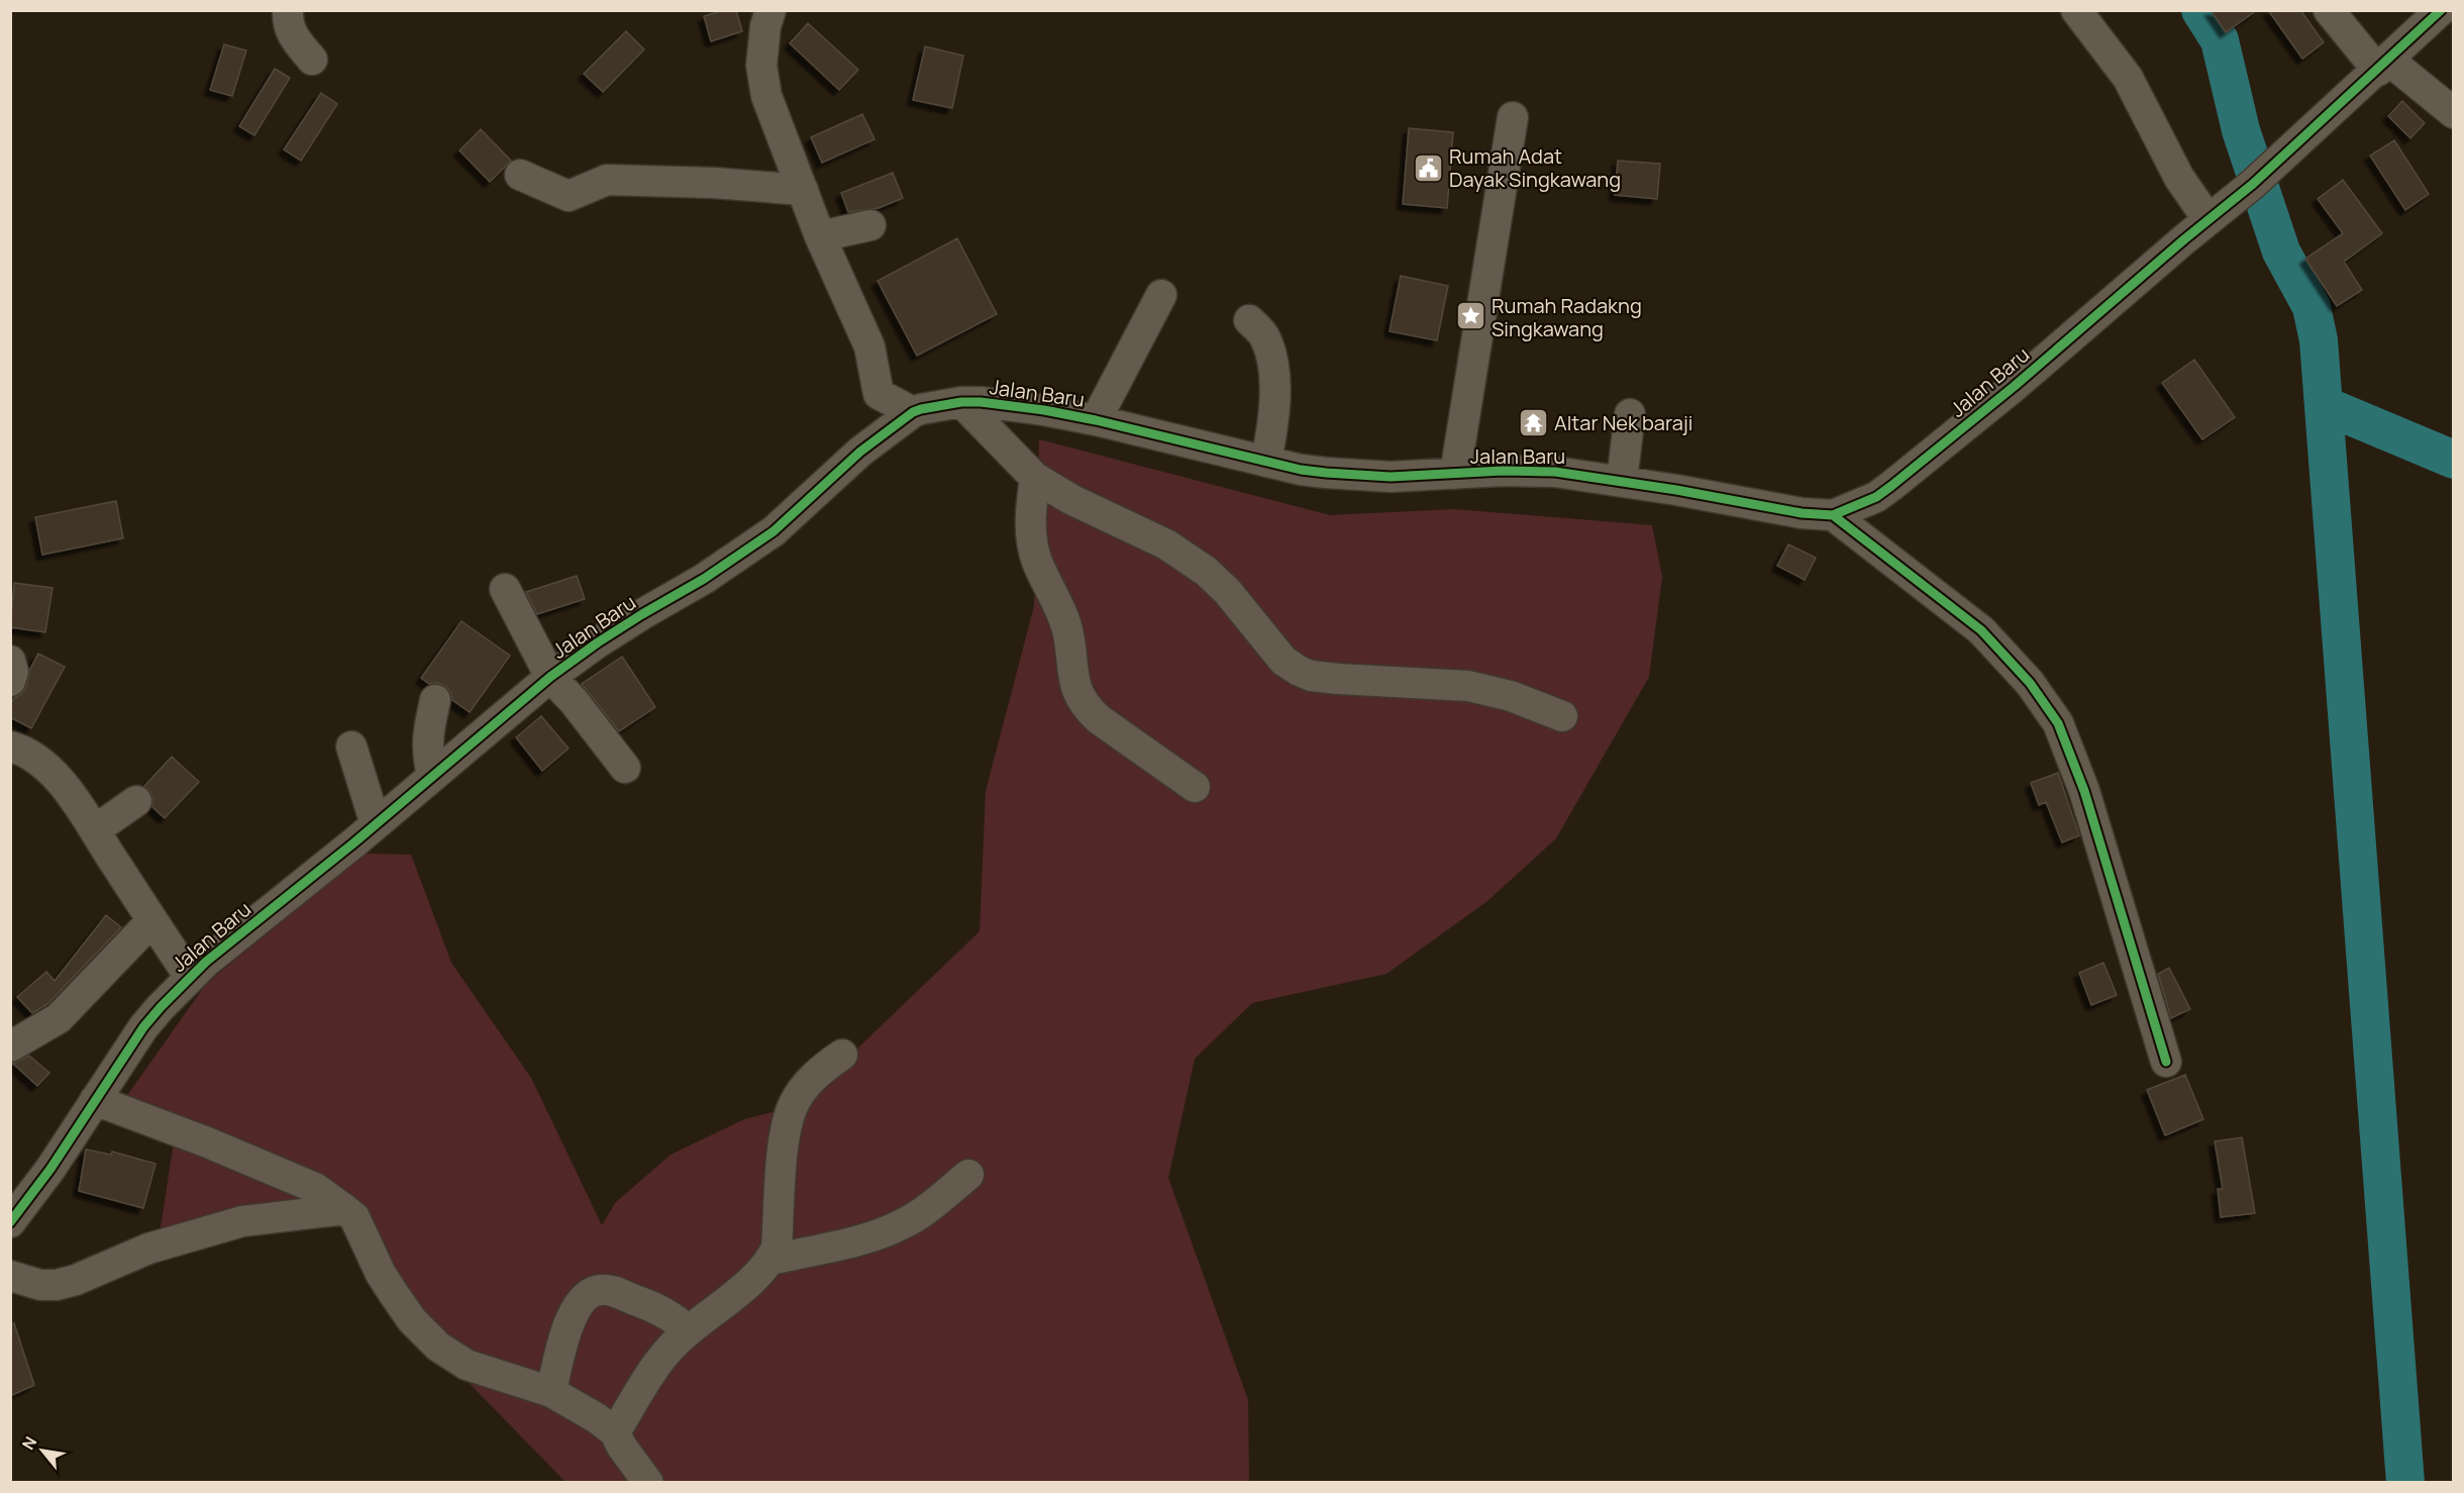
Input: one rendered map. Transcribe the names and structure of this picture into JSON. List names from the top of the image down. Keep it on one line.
{"streets":{"street":["Jalan Baru"]},"places":{"public building":["Rumah Adat Dayak Singkawang"],"place":["Rumah Radakng Singkawang"],"temple":["Altar Nek baraji"]},"north":"top left"}
